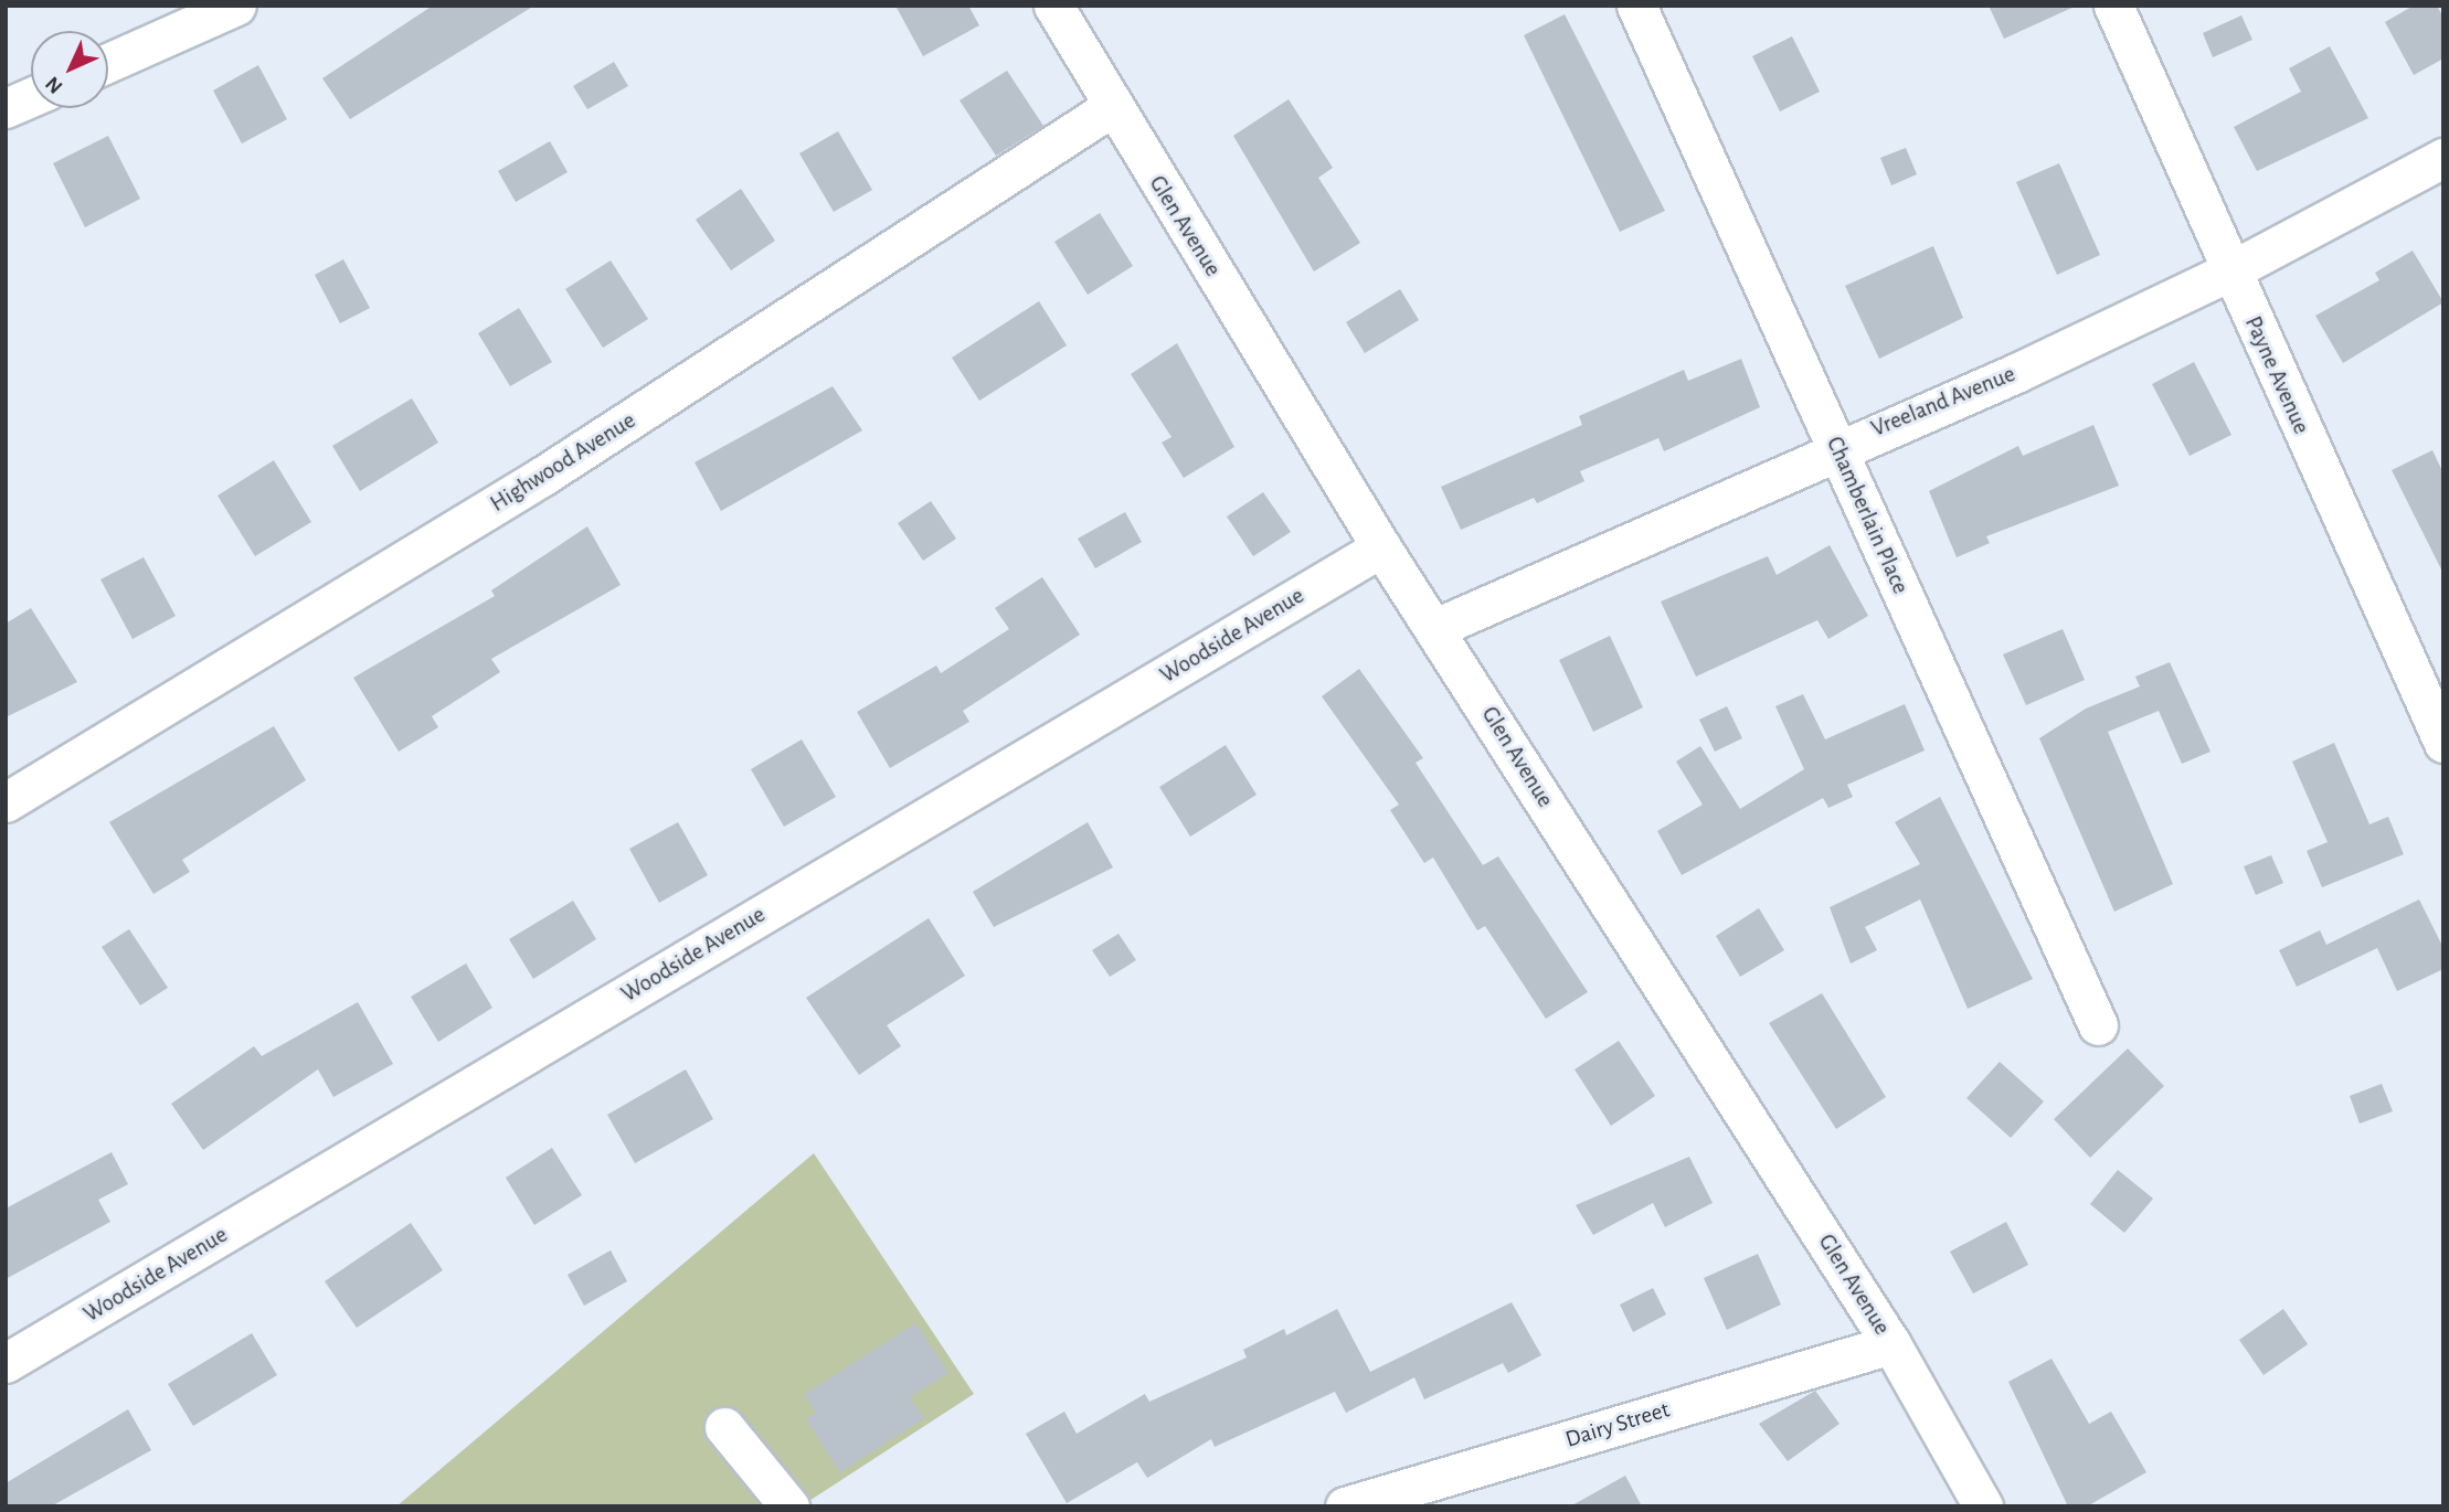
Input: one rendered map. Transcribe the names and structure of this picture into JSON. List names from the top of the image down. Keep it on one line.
{"streets":{"street":["Glen Avenue","Payne Avenue","Vreeland Avenue","Highwood Avenue","Chamberlain Place","Woodside Avenue","Dairy Street"]},"crossings":[["Glen Avenue","Vreeland Avenue"],["Glen Avenue","Highwood Avenue"],["Glen Avenue","Woodside Avenue"],["Glen Avenue","Dairy Street"],["Payne Avenue","Vreeland Avenue"],["Vreeland Avenue","Chamberlain Place"]],"north":"bottom left"}
